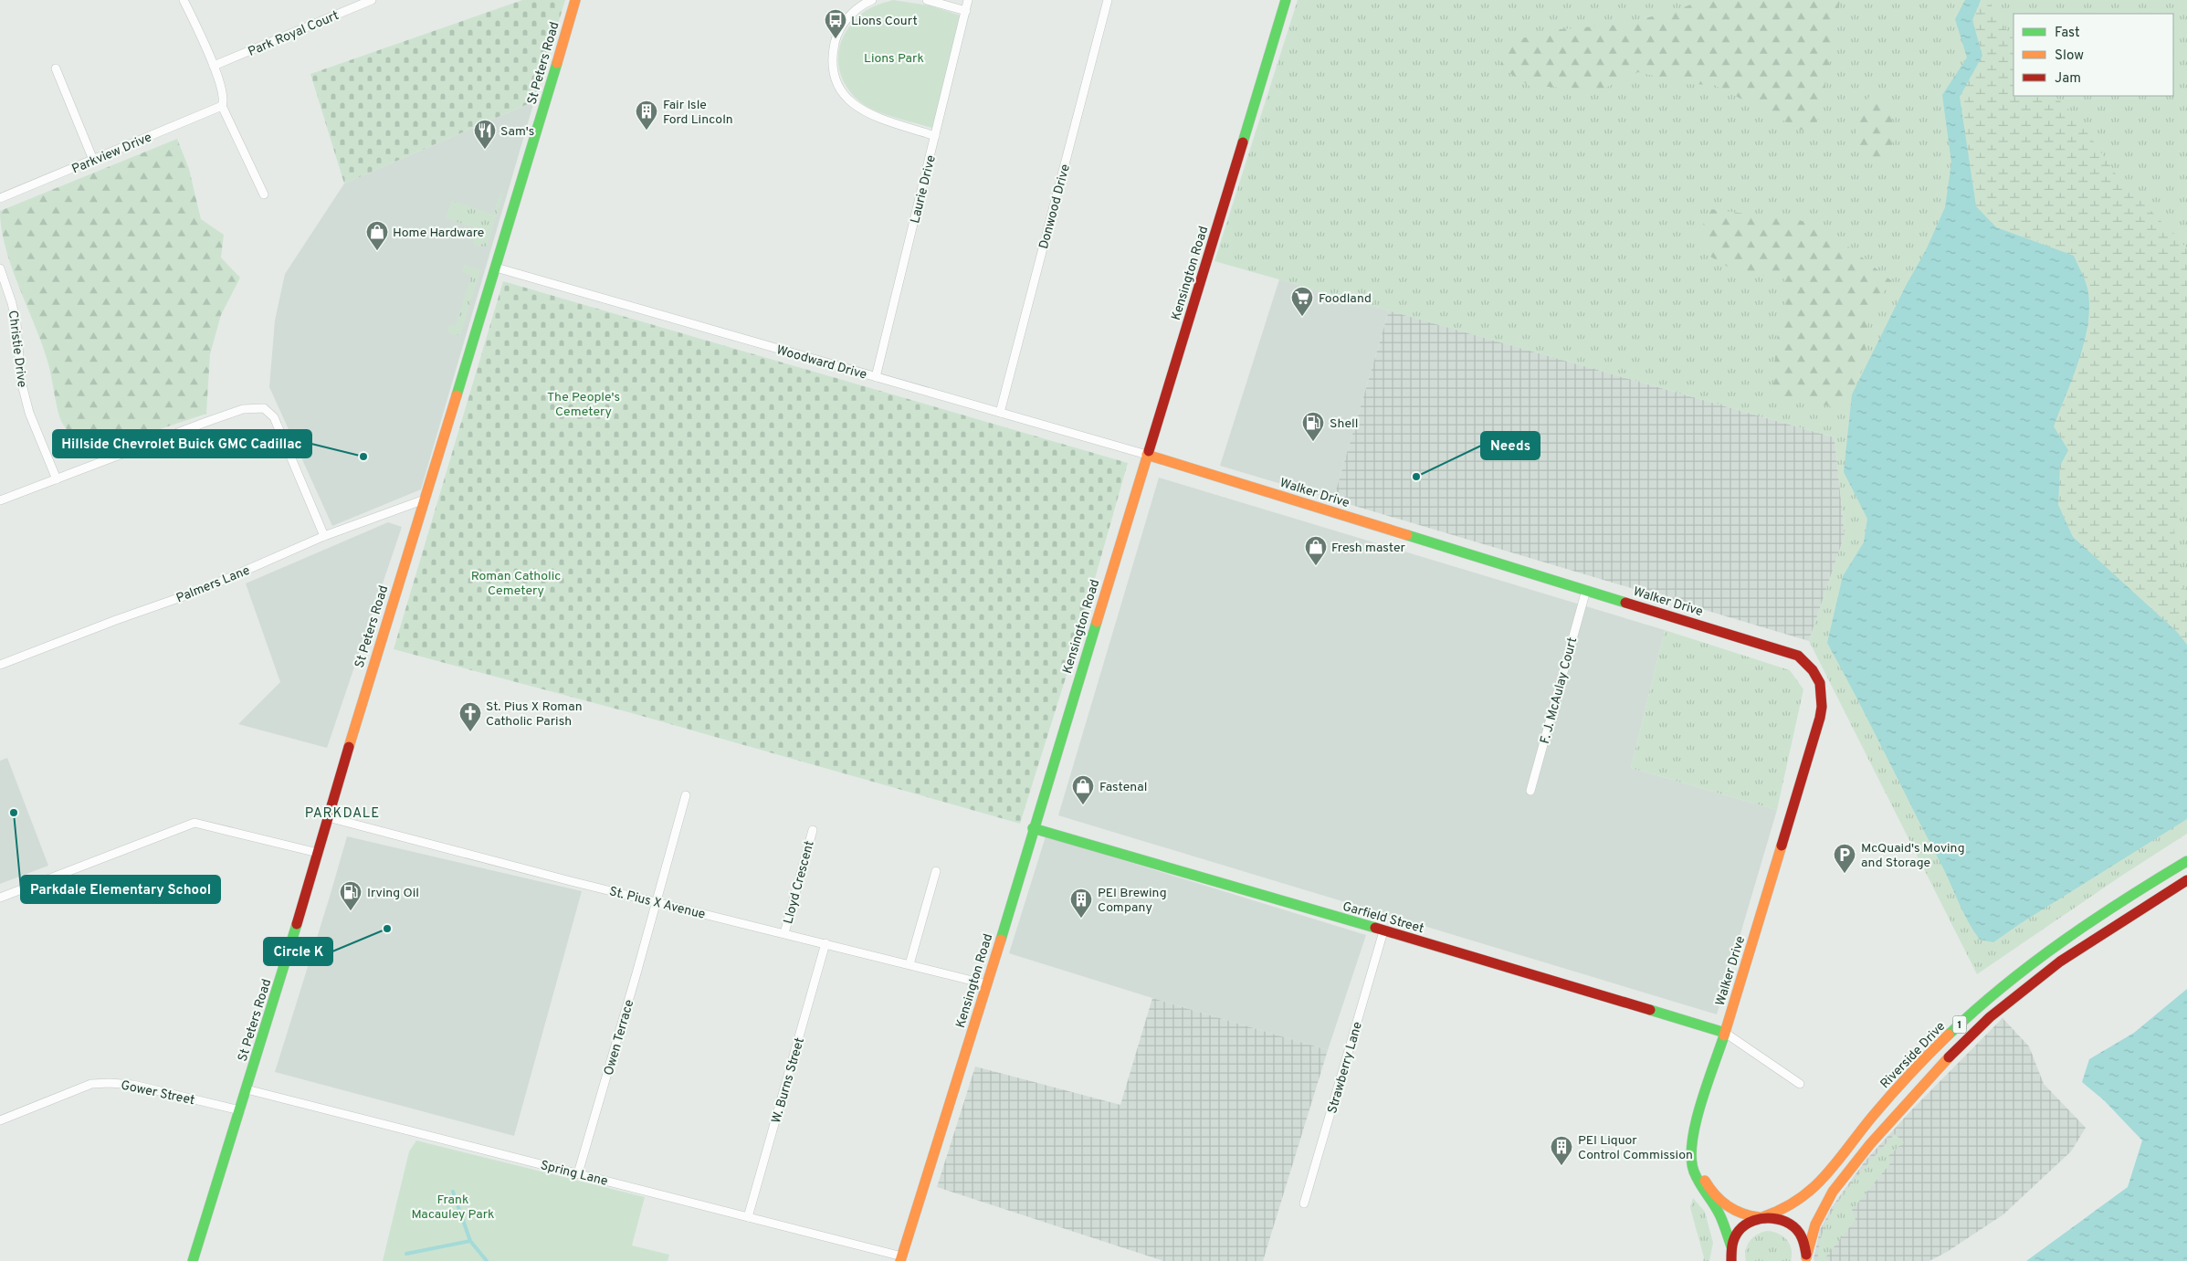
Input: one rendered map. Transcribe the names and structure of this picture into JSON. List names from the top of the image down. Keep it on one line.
{"streets":{"main road":["St Peters Road","Kensington Road","Walker Drive","Garfield Street","1","Riverside Drive"],"street":["Park Royal Court","Parkview Drive","Laurie Drive","Donwood Drive","Christie Drive","Woodward Drive","Palmers Lane","F. J. McAulay Court","Lloyd Crescent","St. Pius X Avenue","Owen Terrace","Strawberry Lane","W. Burns Street","Gower Street","Spring Lane"]},"crossings":[["St Peters Road","Woodward Drive"],["St Peters Road","Palmers Lane"],["St Peters Road","St. Pius X Avenue"],["St Peters Road","Gower Street"],["St Peters Road","Spring Lane"],["Laurie Drive","Woodward Drive"],["Donwood Drive","Woodward Drive"],["Kensington Road","Woodward Drive"],["Kensington Road","Walker Drive"],["Kensington Road","St. Pius X Avenue"],["Kensington Road","Garfield Street"],["Kensington Road","Spring Lane"],["Woodward Drive","Walker Drive"],["Walker Drive","F. J. McAulay Court"],["Walker Drive","Garfield Street"],["Lloyd Crescent","St. Pius X Avenue"],["St. Pius X Avenue","Owen Terrace"],["St. Pius X Avenue","W. Burns Street"],["Garfield Street","Strawberry Lane"],["Owen Terrace","Spring Lane"],["W. Burns Street","Spring Lane"]],"districts":["PARKDALE"],"parks":["Lions Park","The People's Cemetery","Roman Catholic Cemetery","Frank Macauley Park"],"places":{"bus stop":["Lions Court"],"building":["Fair Isle Ford Lincoln","PEI Brewing Company","PEI Liquor Control Commission"],"restaurant":["Sam's"],"shop":["Home Hardware","Fresh master","Fastenal"],"supermarket":["Foodland"],"fuel station":["Shell","Irving Oil"],"other":["Hillside Chevrolet Buick GMC Cadillac","Needs","Parkdale Elementary School","Circle K"],"church":["St. Pius X Roman Catholic Parish"],"parking":["McQuaid's Moving and Storage"]},"legend":["Fast","Slow","Jam"]}
